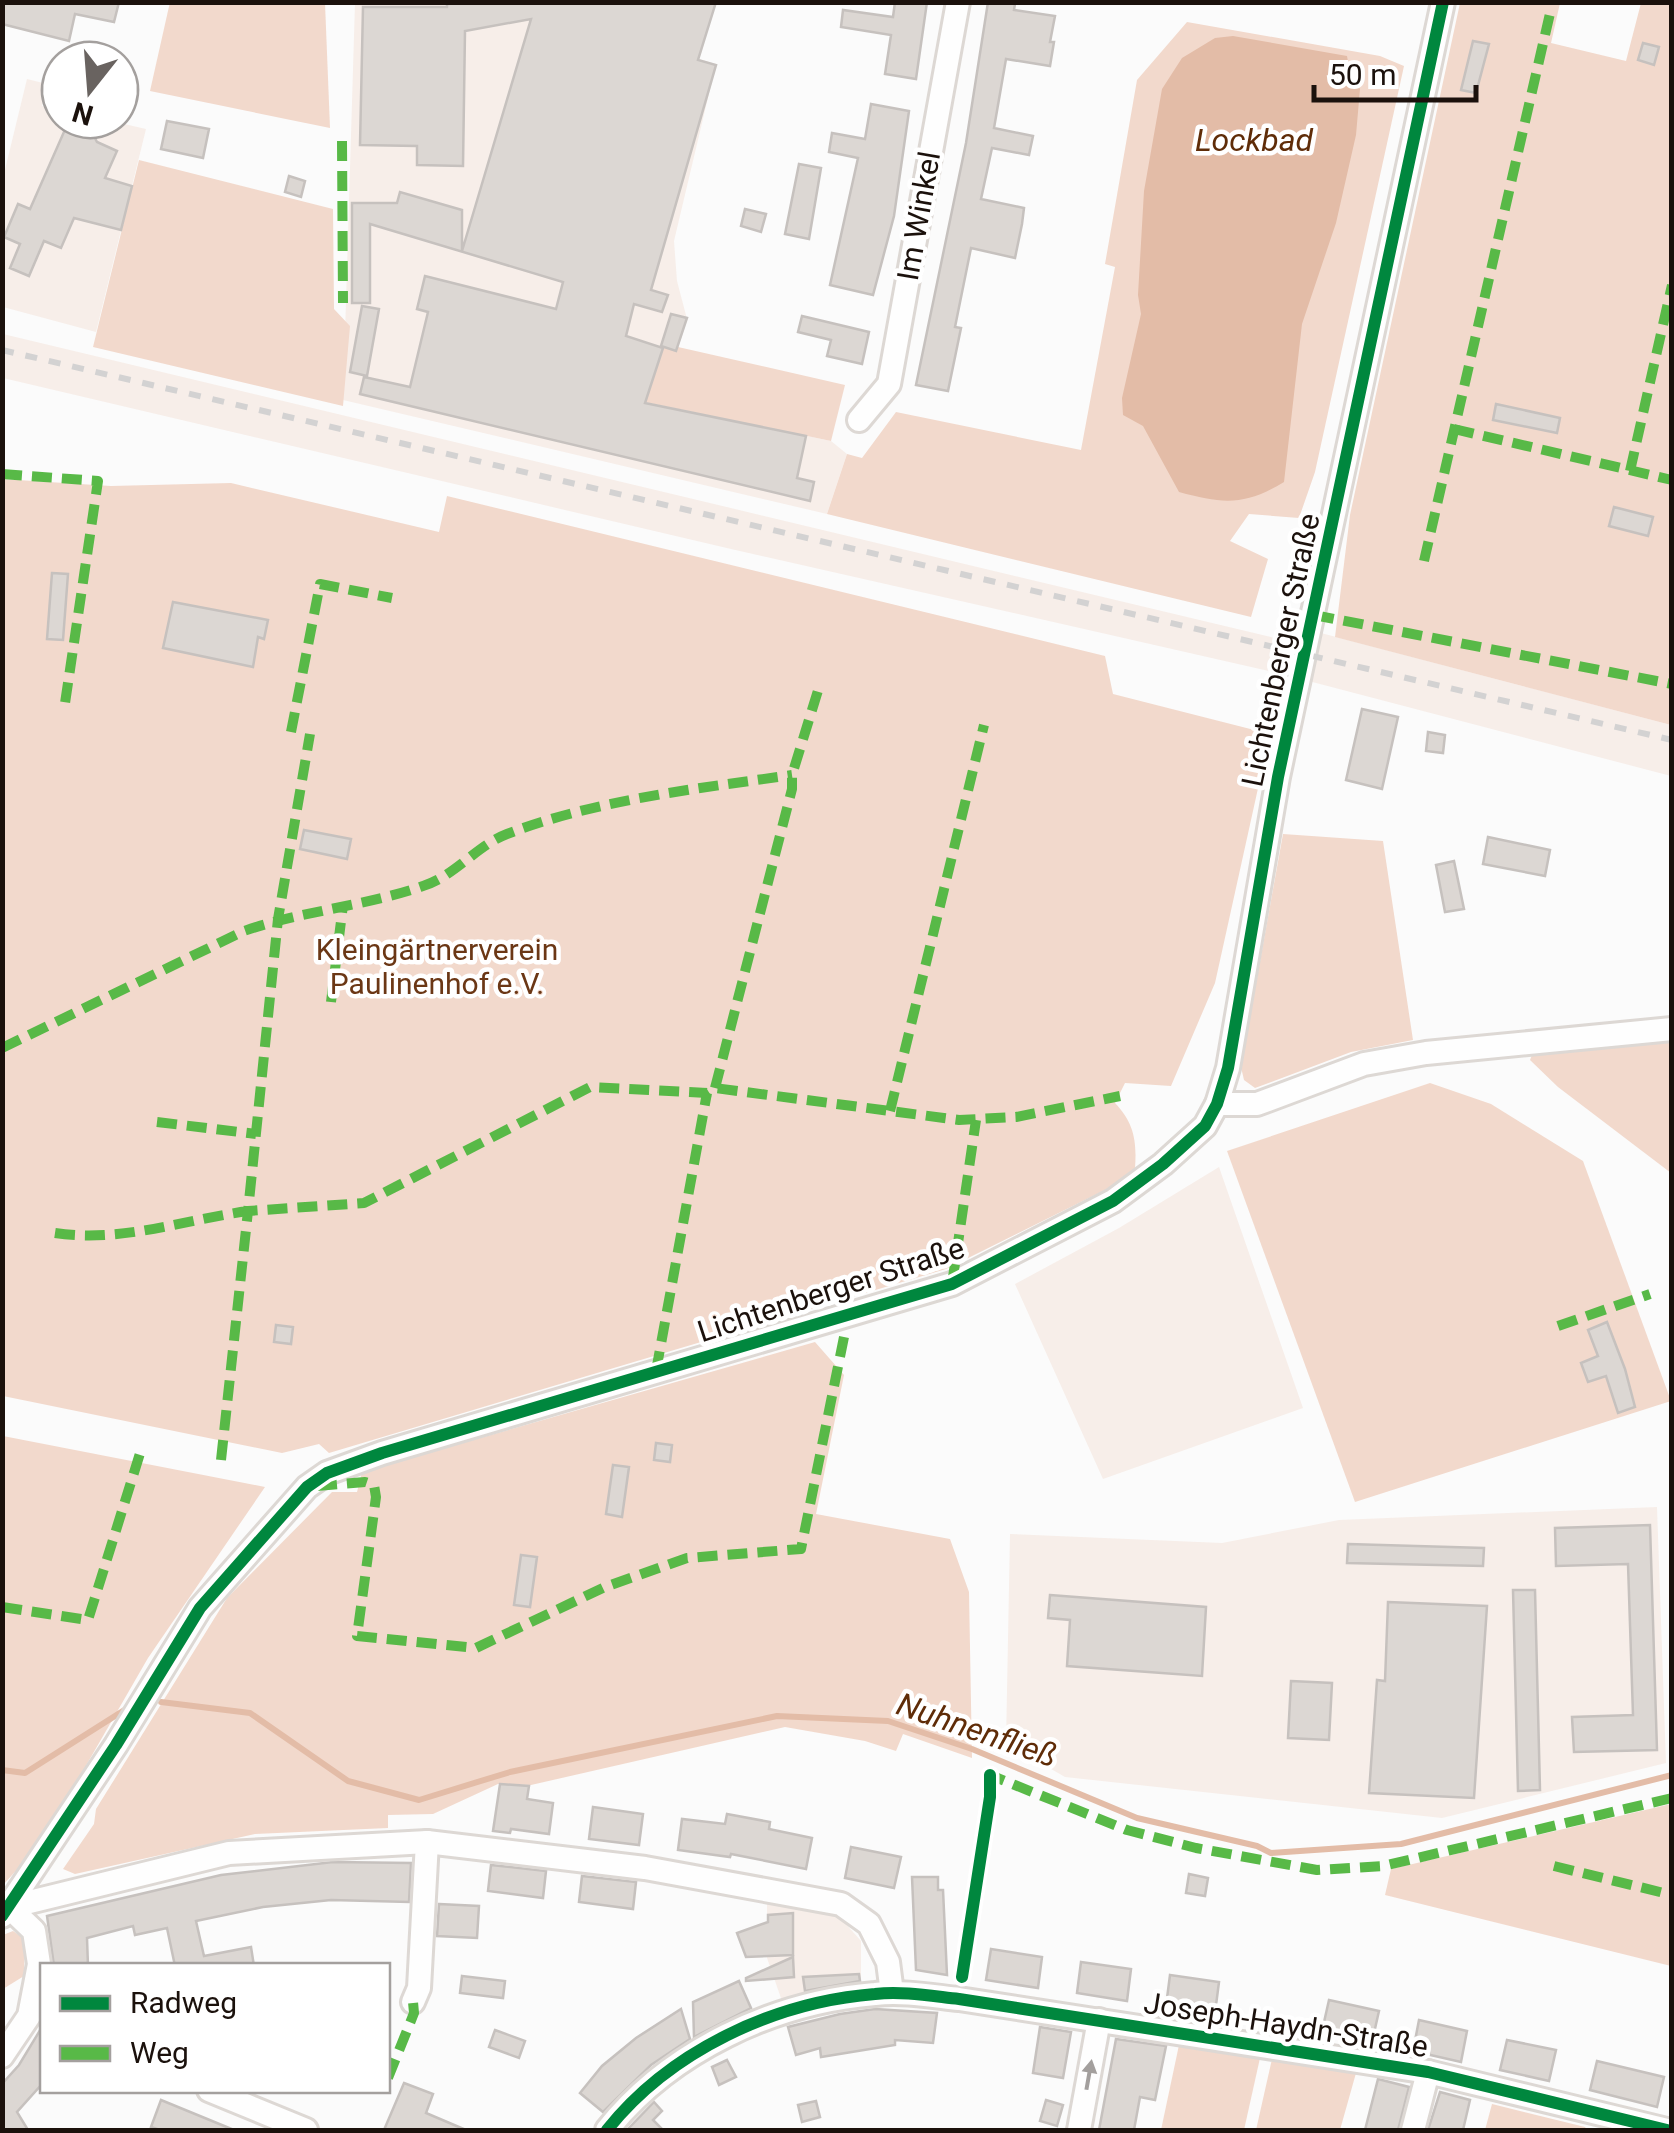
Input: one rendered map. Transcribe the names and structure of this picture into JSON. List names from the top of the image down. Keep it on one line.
{"streets":{"street":["Im Winkel","Lichtenberger Straße","Joseph-Haydn-Straße"]},"water":["Lockbad","Nuhnenfließ"],"parks":["Kleingärtnerverein Paulinenhof e.V."],"legend":["Radweg","Weg"],"scale_bar":"50 m","north":"bottom"}
